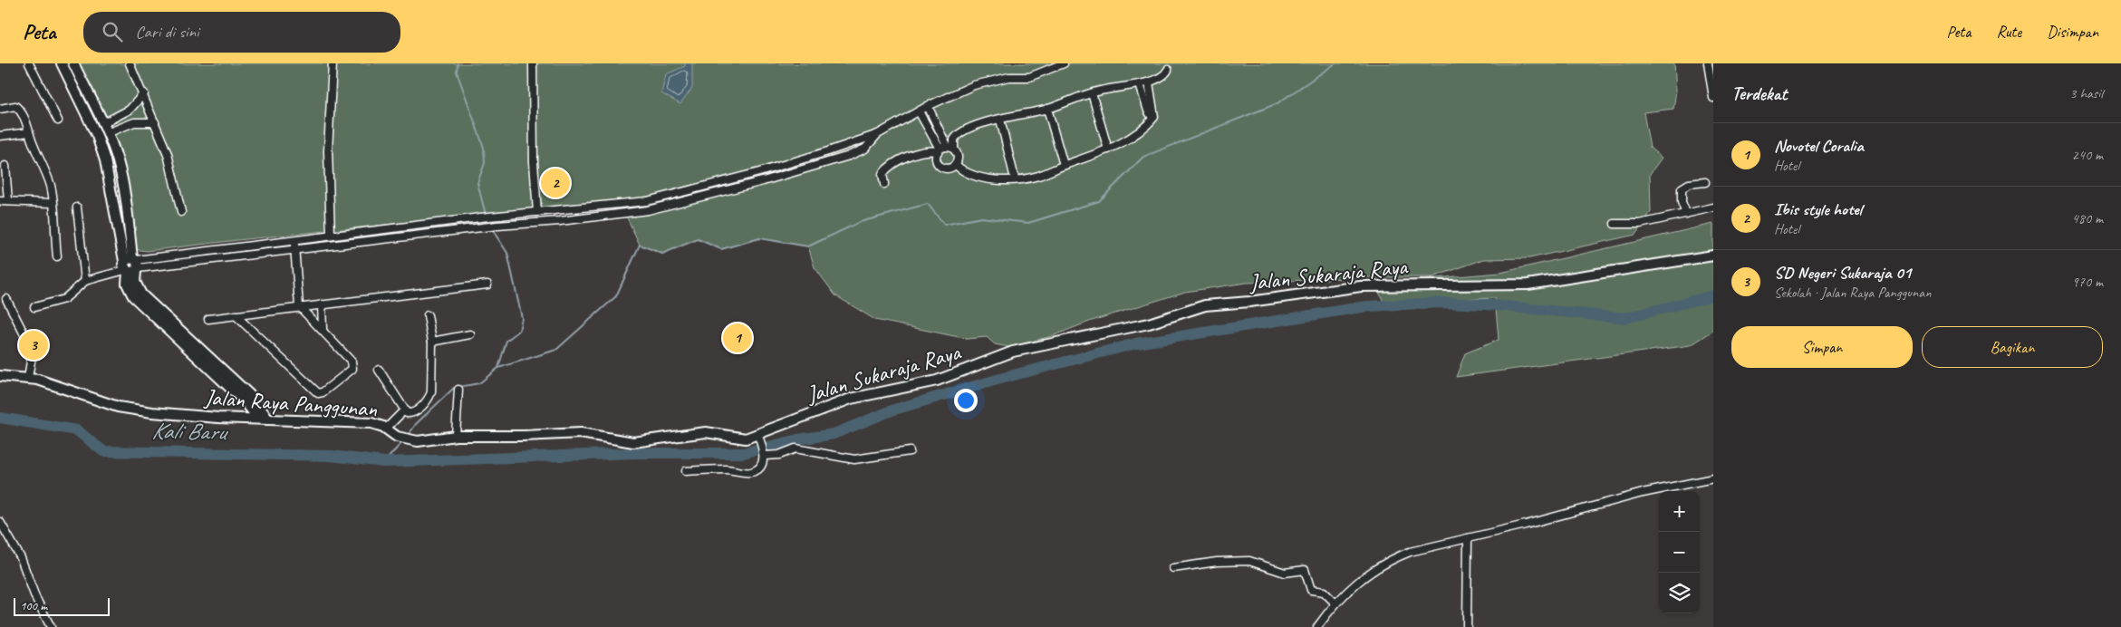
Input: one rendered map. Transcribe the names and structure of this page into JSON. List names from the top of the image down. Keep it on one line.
{"streets":{"street":["Jalan Sukaraja Raya","Jalan Raya Panggunan"]},"crossings":[["Jalan Sukaraja Raya","Jalan Raya Panggunan"]],"water":["Kali Baru"],"scale_bar":"100 m","page":{"header":"Peta","search":"Cari di sini","nav":["Peta","Rute","Disimpan"],"heading":["Terdekat","3 hasil"],"list":[{"mark":"1","name":"Novotel Coralia","note":"Hotel","value":"240 m"},{"mark":"2","name":"Ibis style hotel","note":"Hotel","value":"480 m"},{"mark":"3","name":"SD Negeri Sukaraja 01","note":"Sekolah · Jalan Raya Panggunan","value":"970 m"}],"pins":["2","1","3"],"buttons":["Simpan","Bagikan"],"map_buttons":["+","−"],"scale":"100 m"}}
